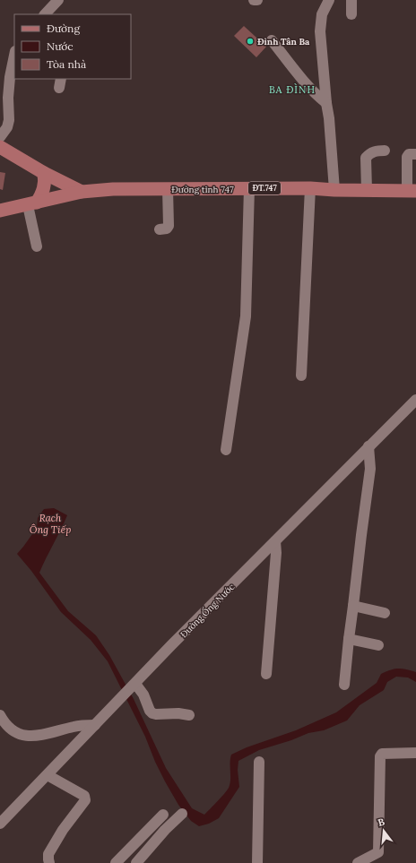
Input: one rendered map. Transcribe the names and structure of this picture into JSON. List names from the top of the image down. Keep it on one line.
{"streets":{"main road":["ĐT.747","Đường tỉnh 747"],"street":["Đường Ống Nước"]},"districts":["BA ĐÌNH"],"water":["Rạch Ông Tiếp"],"places":["Đình Tân Ba"],"legend":["Đường","Nước","Tòa nhà"],"north":"top"}
